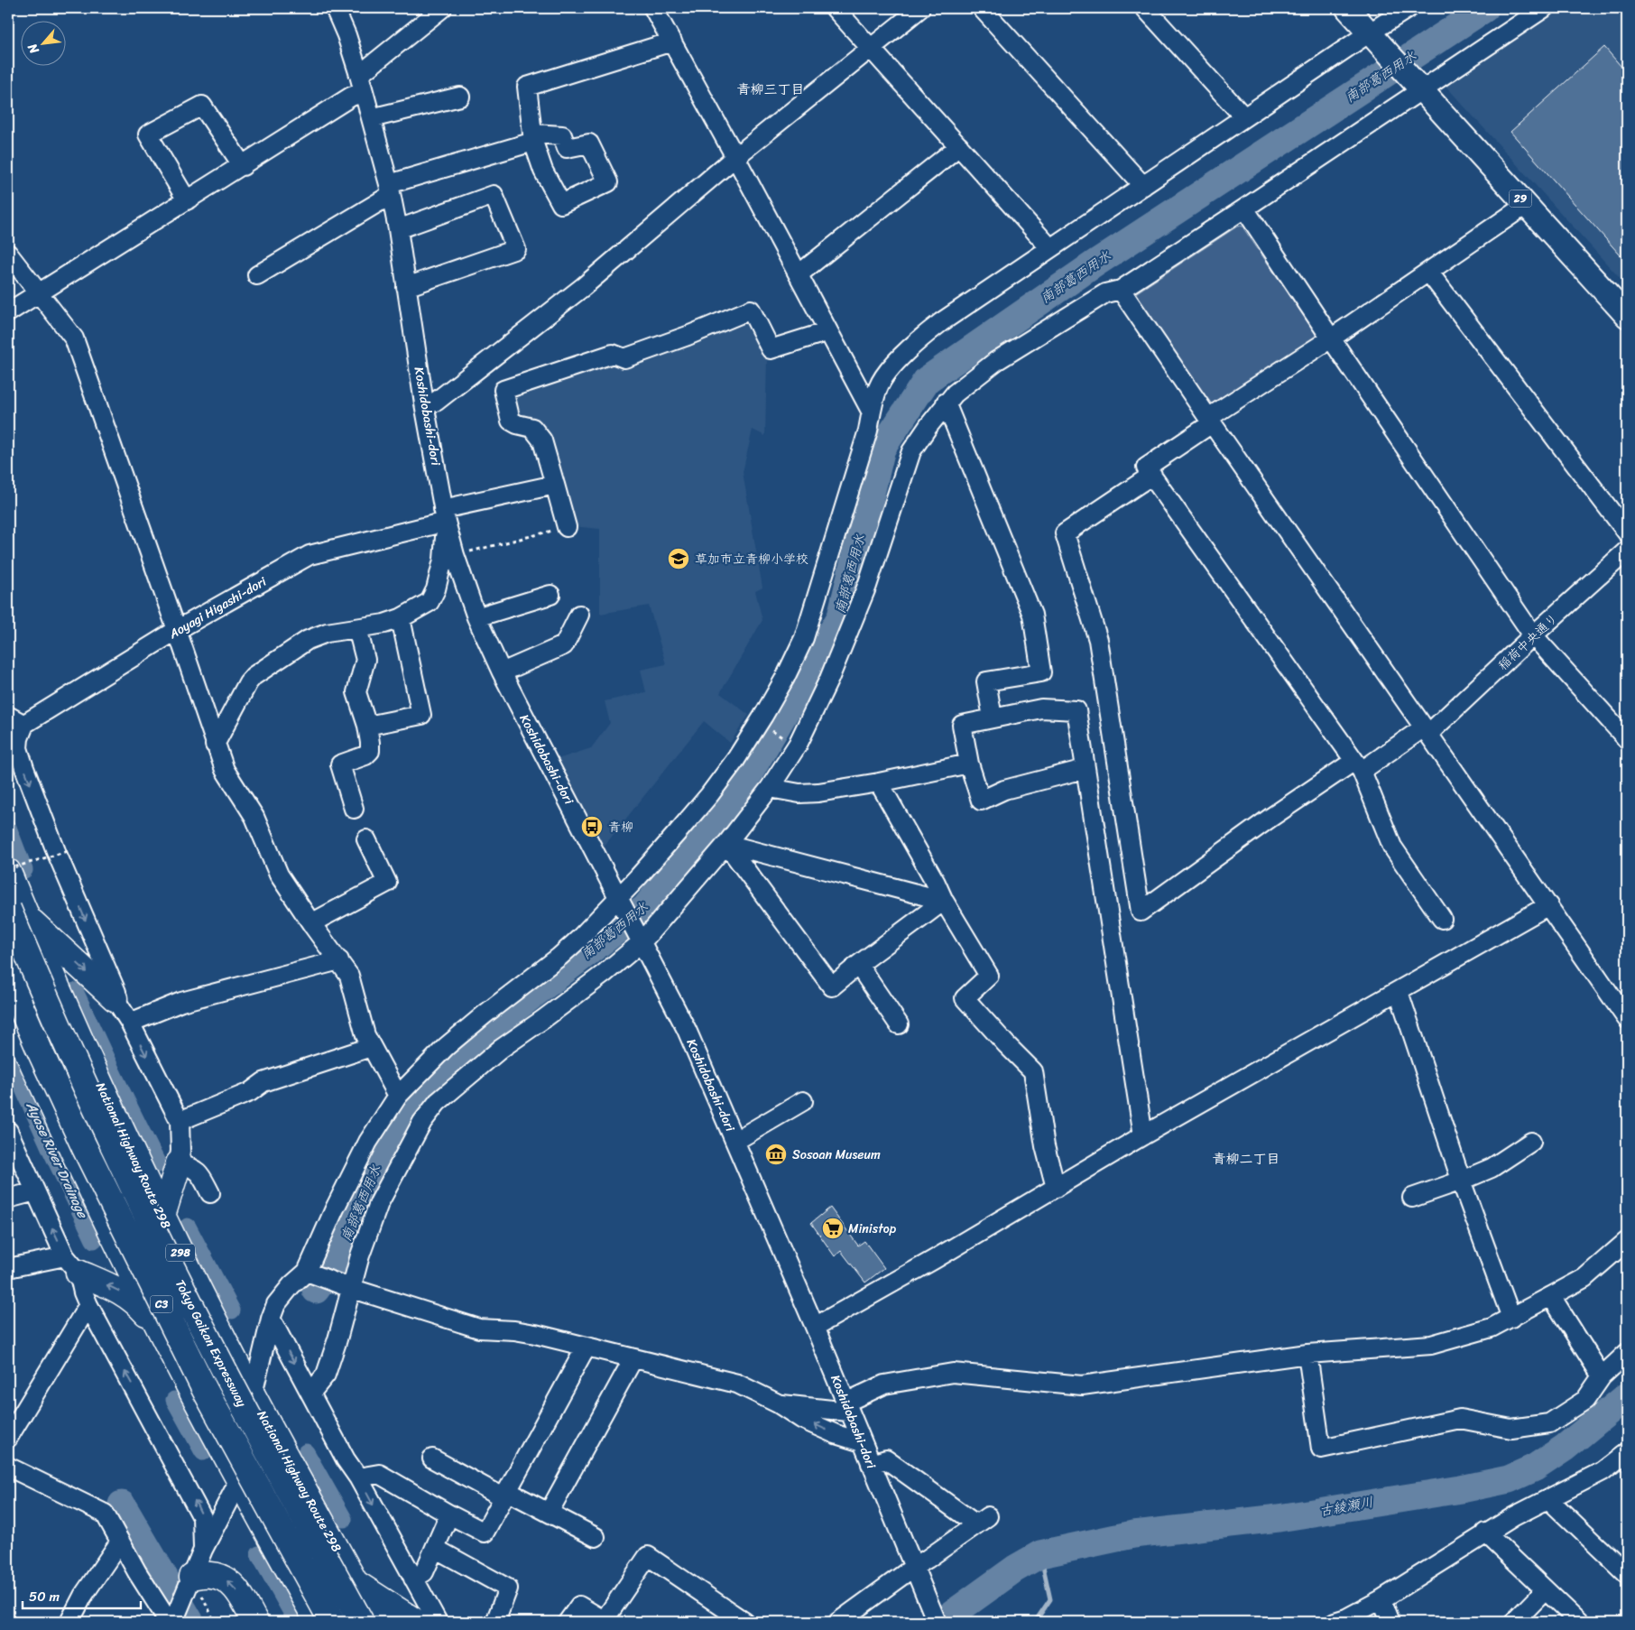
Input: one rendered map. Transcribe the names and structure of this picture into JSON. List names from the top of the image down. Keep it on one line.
{"streets":{"highway":["National Highway Route 298","298","C3","Tokyo Gaikan Expressway"],"main road":["29"],"street":["Koshidobashi-dori","Aoyagi Higashi-dori","稲荷中央通り"]},"crossings":[["Koshidobashi-dori","Aoyagi Higashi-dori"],["National Highway Route 298","Tokyo Gaikan Expressway"]],"districts":["青柳三丁目","青柳二丁目"],"water":["南部葛西用水","Ayase River Drainage","古綾瀬川"],"places":{"school or university":["草加市立青柳小学校"],"bus stop":["青柳"],"museum":["Sosoan Museum"],"supermarket":["Ministop"]},"scale_bar":"50 m","north":"bottom left"}
